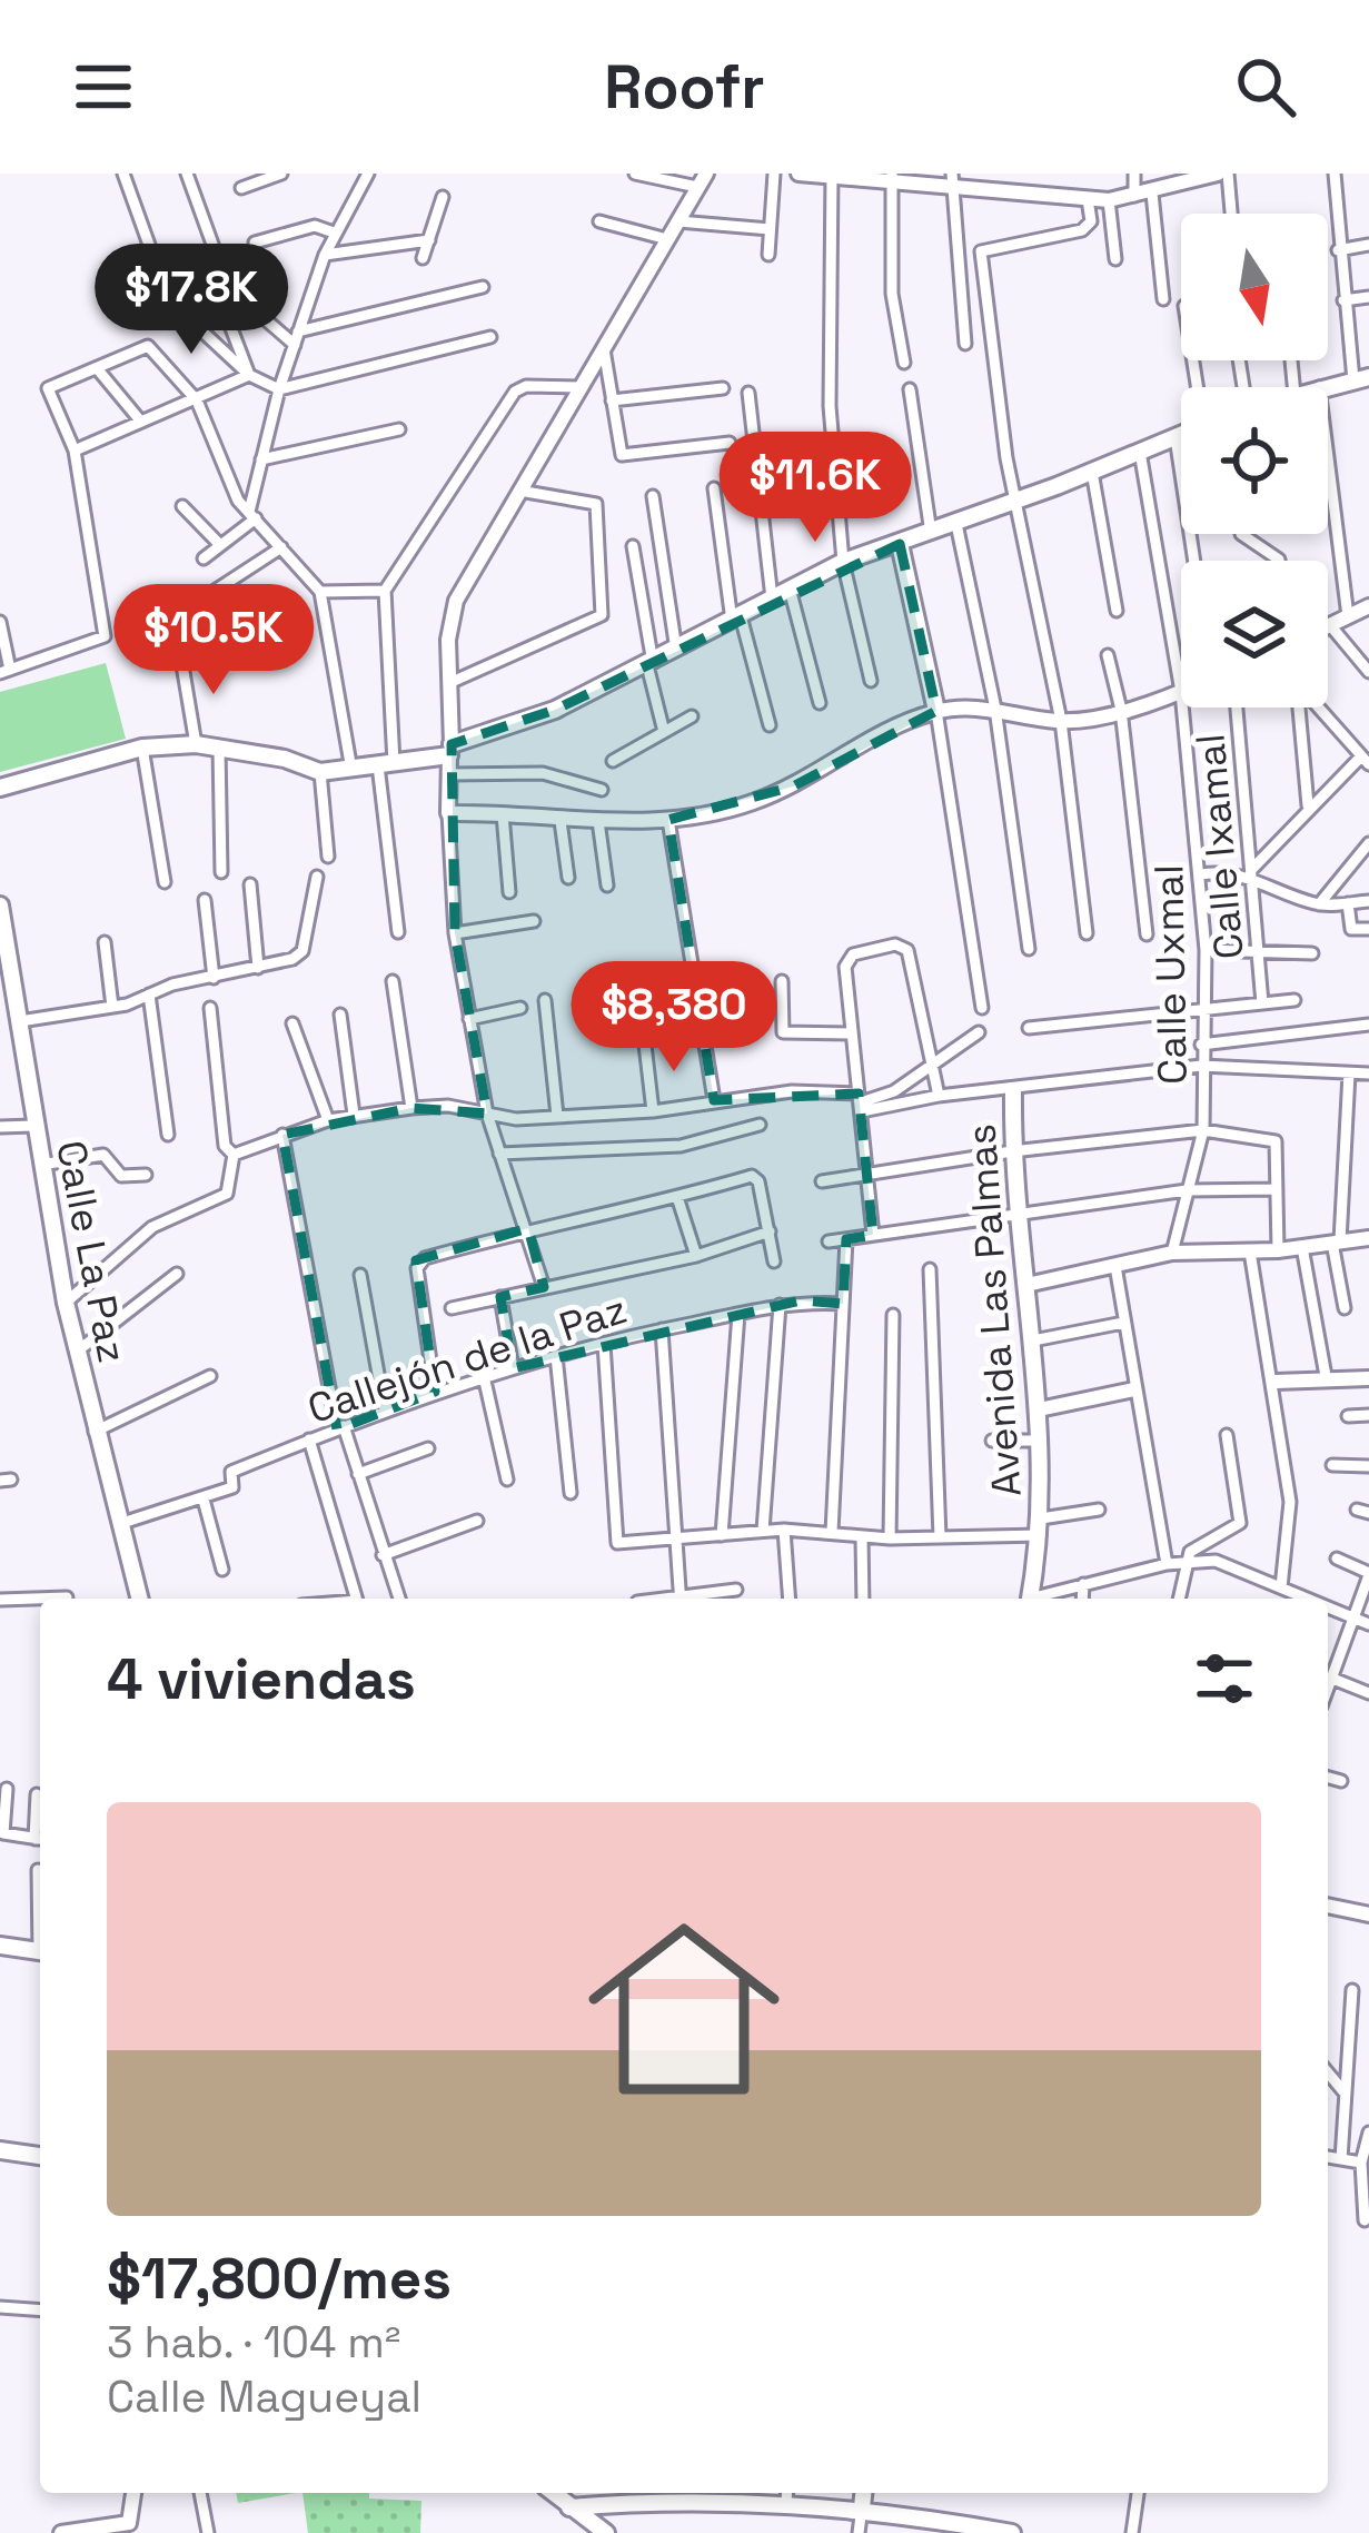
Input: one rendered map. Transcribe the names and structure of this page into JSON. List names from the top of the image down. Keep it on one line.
{"streets":{"main road":["Calle La Paz","Avenida Las Palmas"],"street":["Calle Ixamal","Calle Uxmal","Callejón de la Paz"]},"crossings":[["Calle La Paz","Callejón de la Paz"]],"north":"bottom","page":{"header":"Roofr","price":["$17.8K","$11.6K","$10.5K","$8,380"],"heading":"4 viviendas","list":[{"name":"$17,800/mes","note":"3 hab. · 104 m² · Calle Magueyal"}]}}
